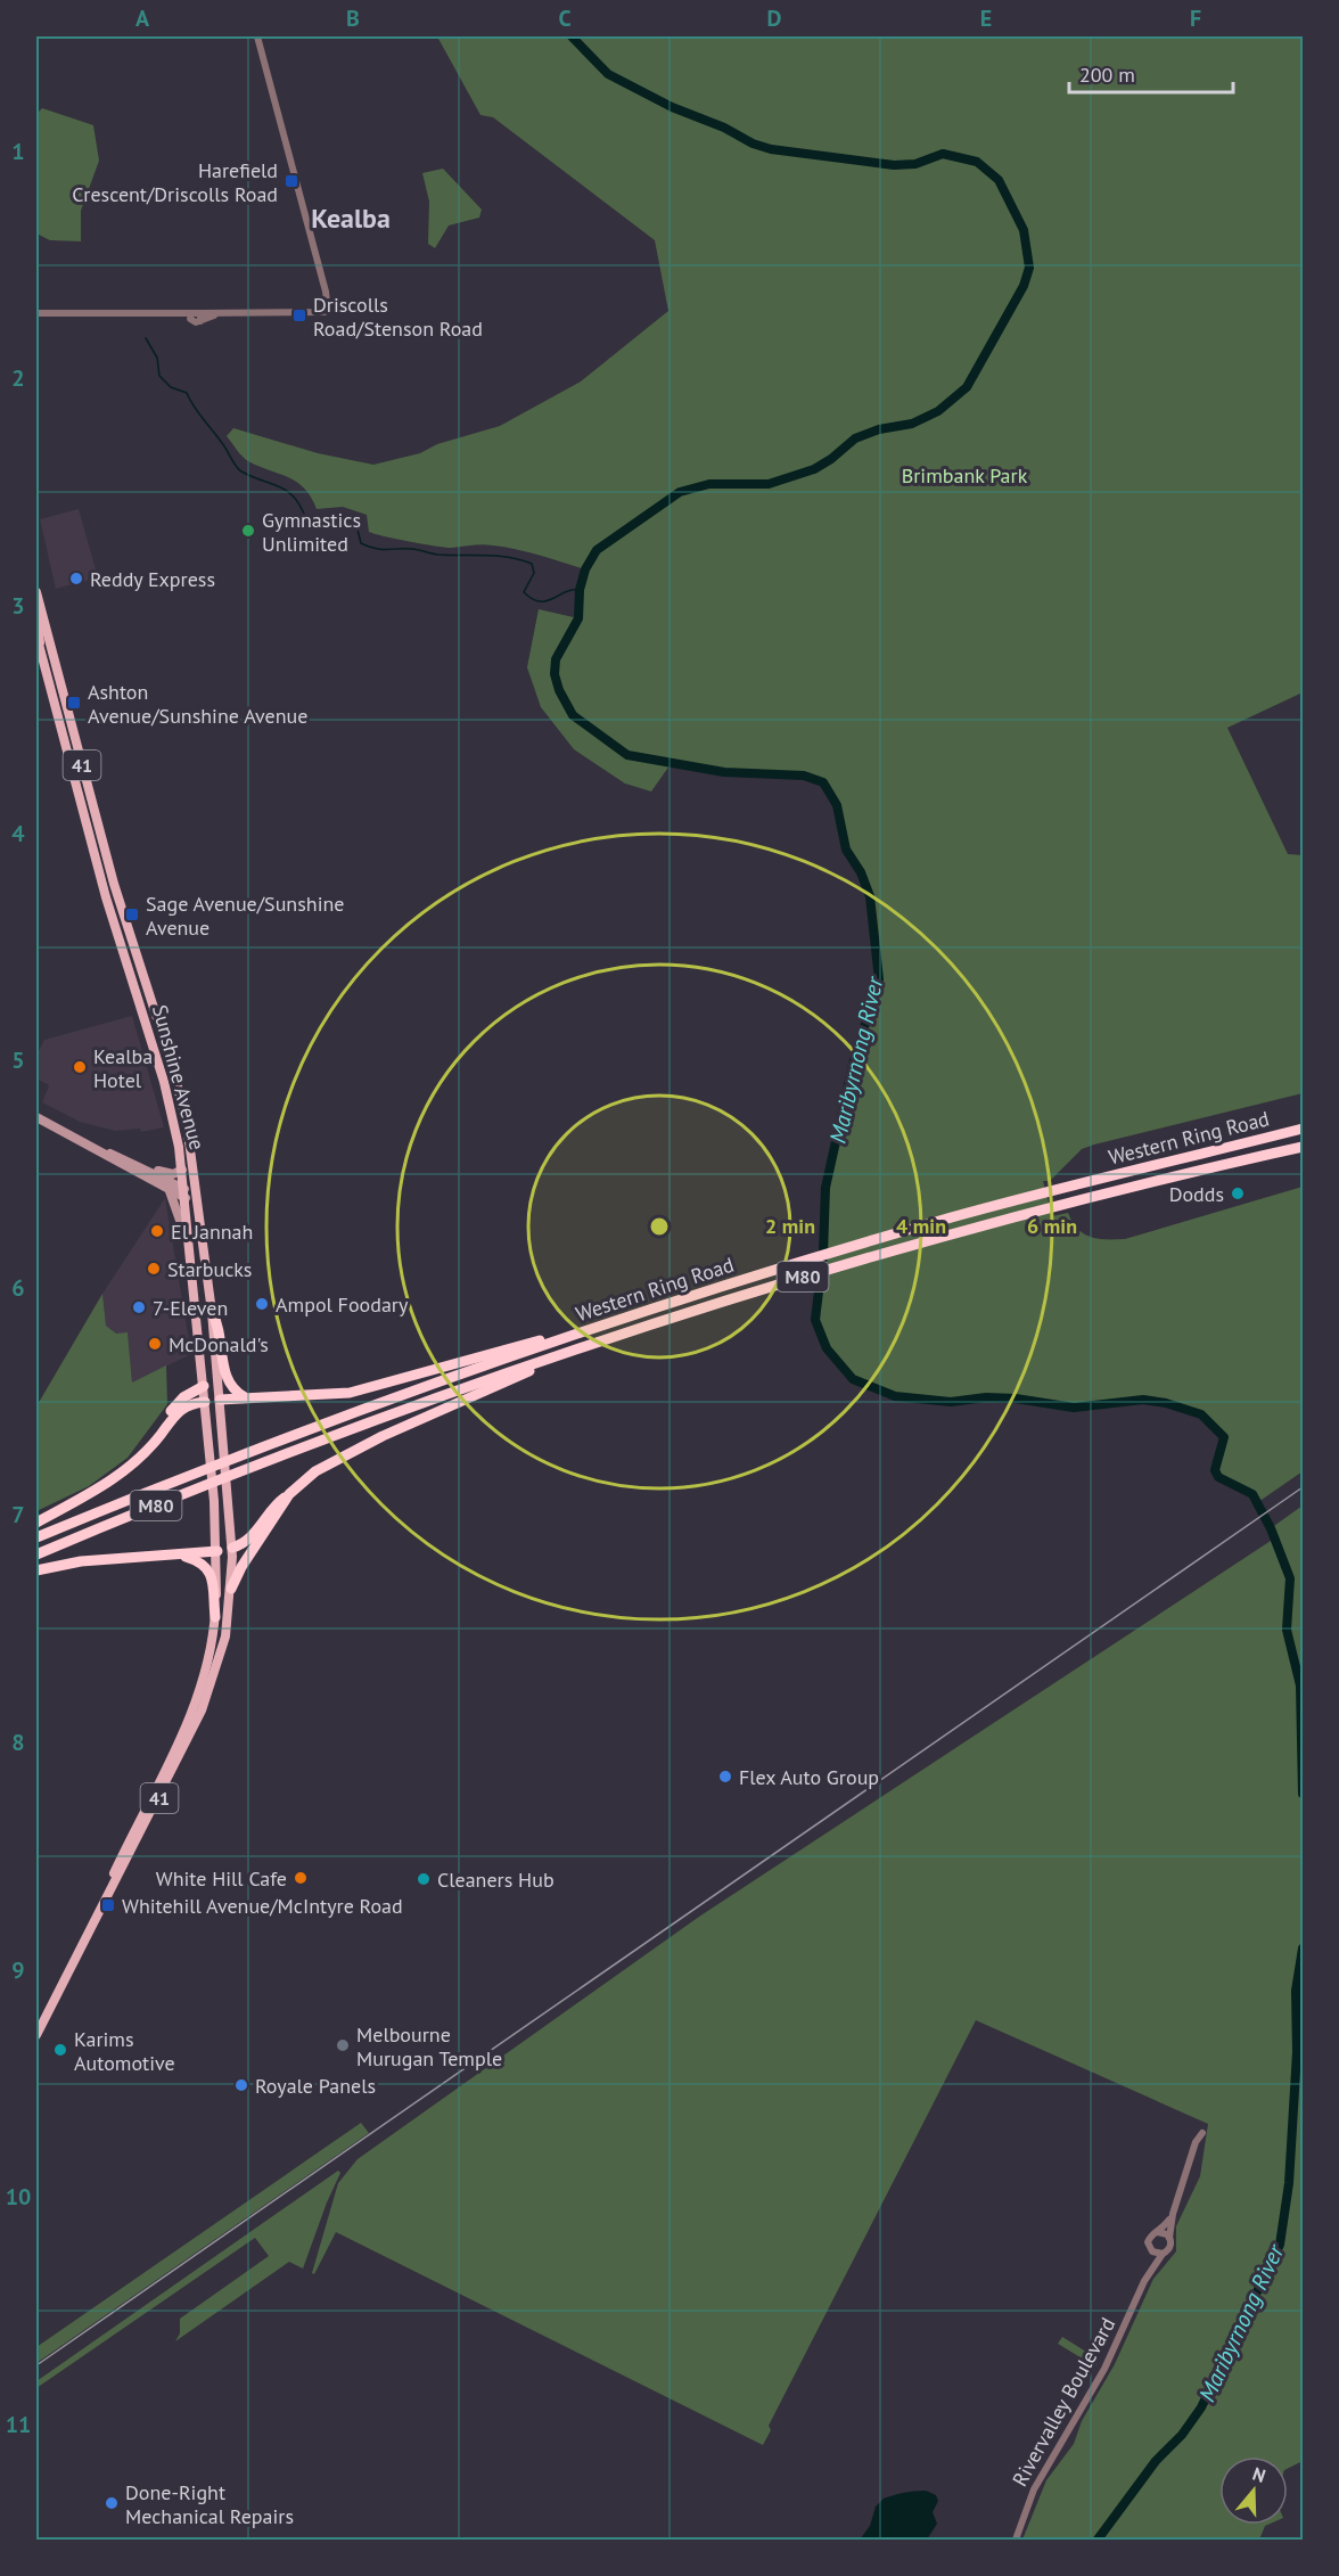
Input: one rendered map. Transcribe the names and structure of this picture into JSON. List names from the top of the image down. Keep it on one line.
{"streets":{"highway":["Western Ring Road","M80"],"main road":["41","Sunshine Avenue"],"street":["Rivervalley Boulevard"]},"crossings":[["41","Sunshine Avenue"],["Western Ring Road","M80"]],"districts":["Kealba"],"water":["Maribyrnong River"],"parks":["Brimbank Park"],"places":{"transit":["Harefield Crescent/Driscolls Road","Driscolls Road/Stenson Road","Ashton Avenue/Sunshine Avenue","Sage Avenue/Sunshine Avenue","Whitehill Avenue/McIntyre Road"],"other":["Gymnastics Unlimited","Reddy Express","Kealba Hotel","Dodds","El Jannah","Starbucks","Ampol Foodary","7-Eleven","McDonald's","Flex Auto Group","White Hill Cafe","Cleaners Hub","Melbourne Murugan Temple","Karims Automotive","Royale Panels","Done-Right Mechanical Repairs"]},"scale_bar":"200 m","north":"top","grid":{"columns":["A","B","C","D","E","F"],"rows":["1","2","3","4","5","6","7","8","9","10","11"]},"rings":["2 min","4 min","6 min"]}
